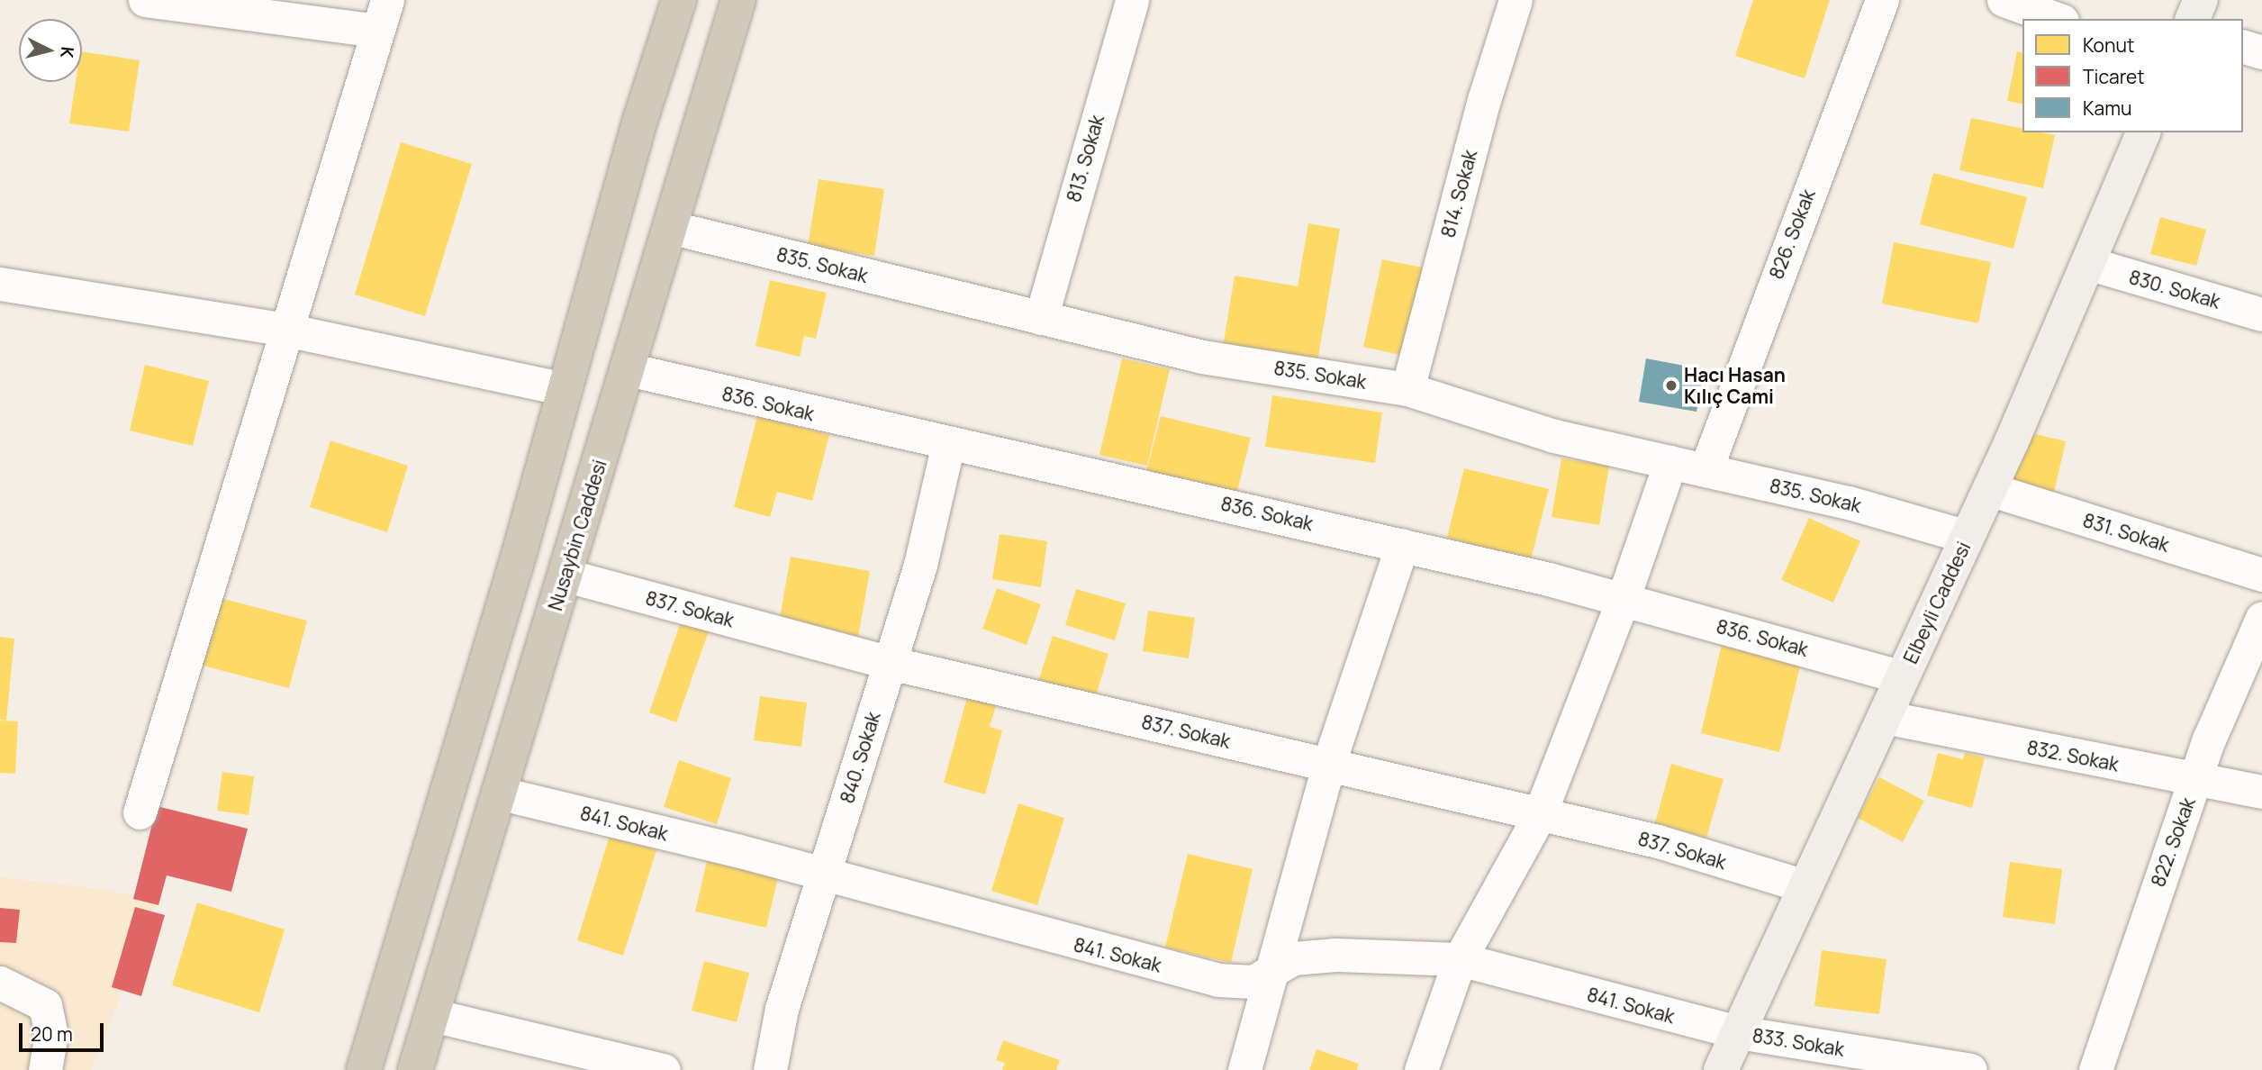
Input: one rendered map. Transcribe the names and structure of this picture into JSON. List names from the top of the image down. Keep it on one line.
{"streets":{"highway":["Nusaybin Caddesi"],"street":["813. Sokak","814. Sokak","826. Sokak","835. Sokak","830. Sokak","836. Sokak","831. Sokak","Elbeyli Caddesi","837. Sokak","832. Sokak","840. Sokak","841. Sokak","822. Sokak","833. Sokak"]},"crossings":[["813. Sokak","835. Sokak"],["814. Sokak","835. Sokak"],["826. Sokak","835. Sokak"],["835. Sokak","Nusaybin Caddesi"],["835. Sokak","Elbeyli Caddesi"],["830. Sokak","Elbeyli Caddesi"],["836. Sokak","Nusaybin Caddesi"],["836. Sokak","Elbeyli Caddesi"],["836. Sokak","840. Sokak"],["831. Sokak","Elbeyli Caddesi"],["Nusaybin Caddesi","837. Sokak"],["Nusaybin Caddesi","841. Sokak"],["Elbeyli Caddesi","837. Sokak"],["Elbeyli Caddesi","832. Sokak"],["Elbeyli Caddesi","841. Sokak"],["Elbeyli Caddesi","833. Sokak"],["837. Sokak","840. Sokak"],["832. Sokak","822. Sokak"],["840. Sokak","841. Sokak"],["841. Sokak","833. Sokak"]],"places":["Hacı Hasan Kılıç Cami"],"legend":["Konut","Ticaret","Kamu"],"scale_bar":"20 m","north":"right"}
